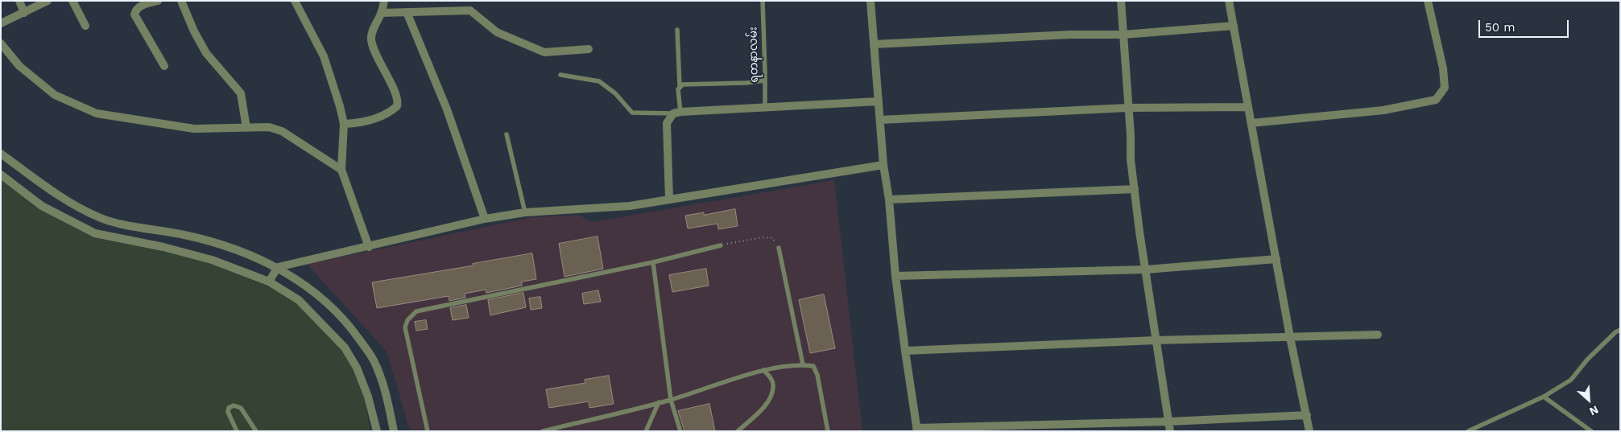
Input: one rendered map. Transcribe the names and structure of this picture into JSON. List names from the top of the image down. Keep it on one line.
{"streets":{"lane":["ရတနာလမ်း"]},"scale_bar":"50 m","north":"bottom right"}
